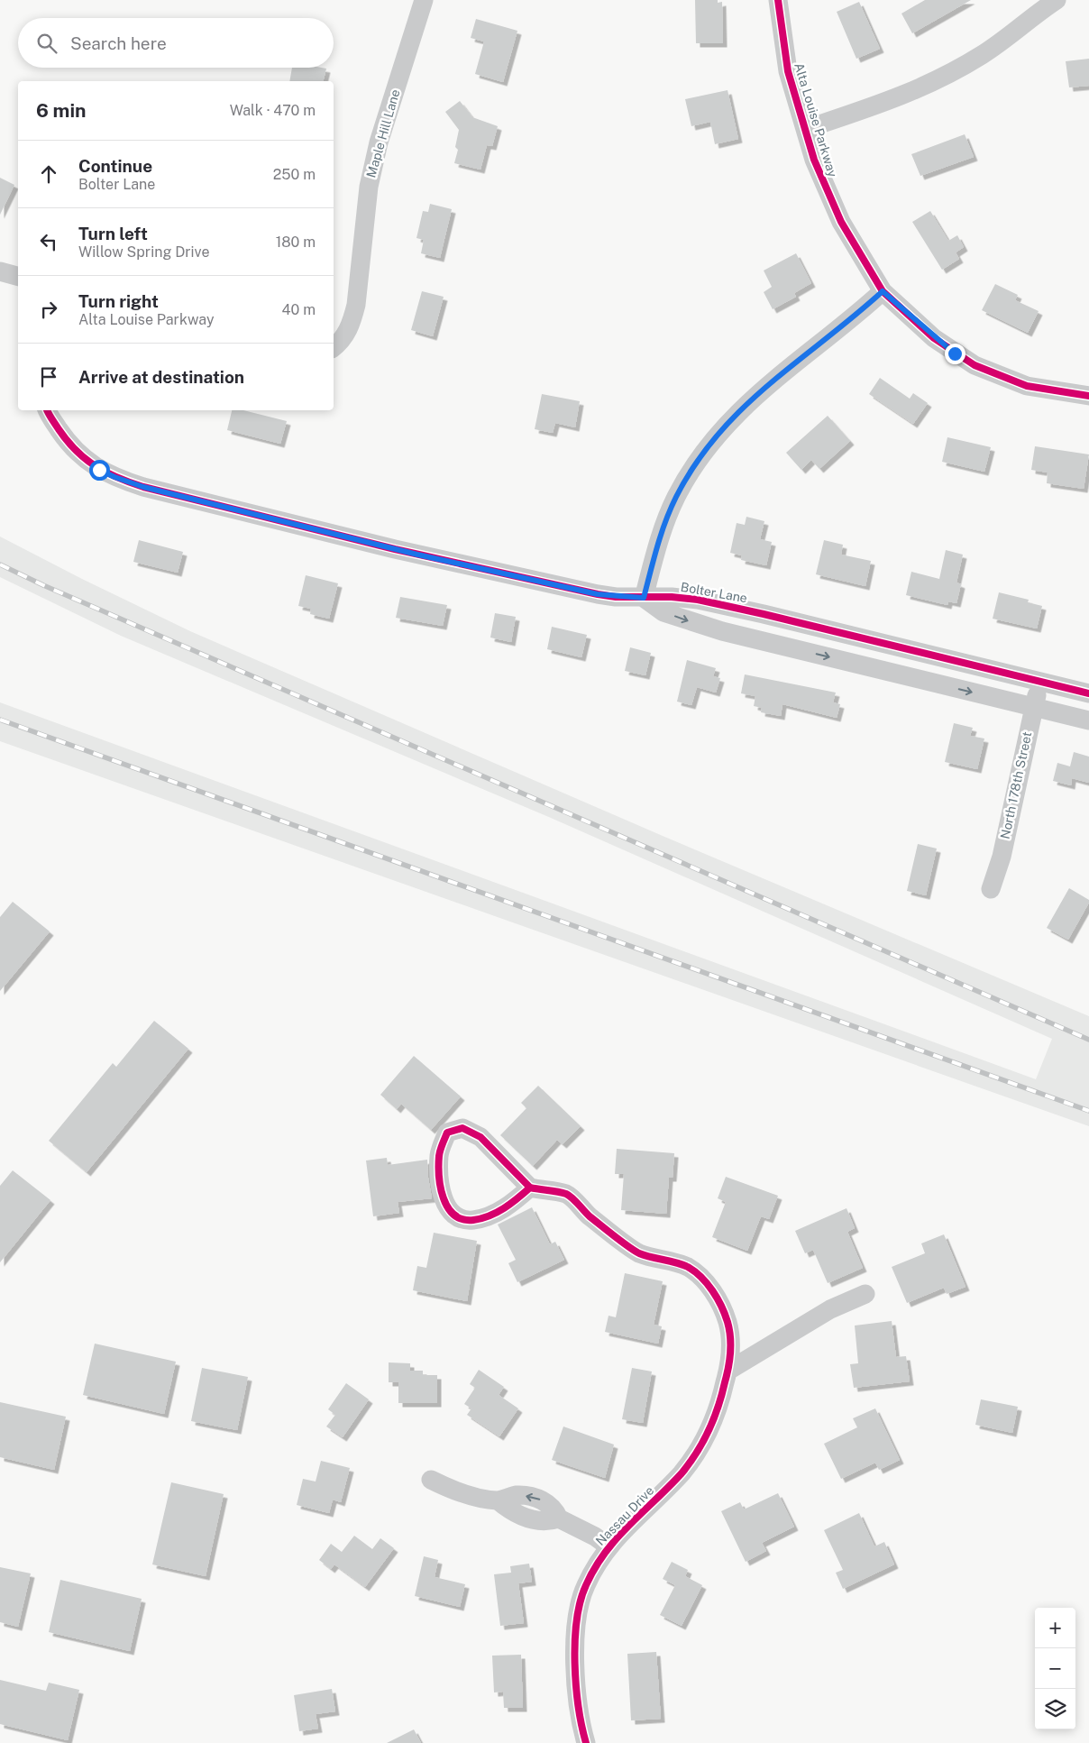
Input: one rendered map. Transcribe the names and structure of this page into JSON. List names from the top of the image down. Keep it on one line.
{"streets":{"street":["Alta Louise Parkway","Maple Hill Lane","Bolter Lane","North 178th Street","Nassau Drive"]},"crossings":[["Bolter Lane","North 178th Street"]],"page":{"search":"Search here","heading":["6 min","Walk · 470 m"],"list":[["Continue","Bolter Lane","250 m"],["Turn left","Willow Spring Drive","180 m"],["Turn right","Alta Louise Parkway","40 m"],"Arrive at destination"],"map_buttons":["+","−"]}}
